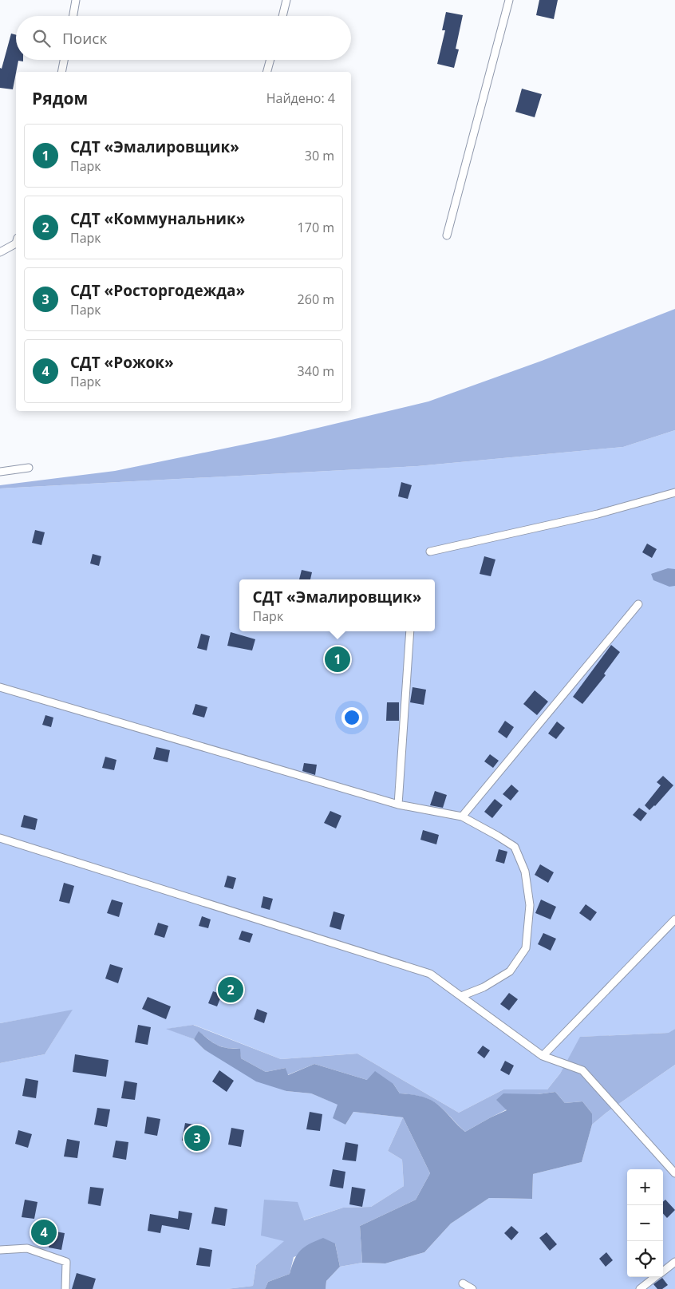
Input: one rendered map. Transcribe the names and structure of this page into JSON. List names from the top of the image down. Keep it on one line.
{"page":{"search":"Поиск","heading":["Рядом","Найдено: 4"],"list":[{"mark":"1","name":"СДТ «Эмалировщик»","note":"Парк","value":"30 m"},{"mark":"2","name":"СДТ «Коммунальник»","note":"Парк","value":"170 m"},{"mark":"3","name":"СДТ «Росторгодежда»","note":"Парк","value":"260 m"},{"mark":"4","name":"СДТ «Рожок»","note":"Парк","value":"340 m"}],"popup":["СДТ «Эмалировщик»","Парк"],"pins":["1","2","3","4"],"map_buttons":["+","−"]}}
